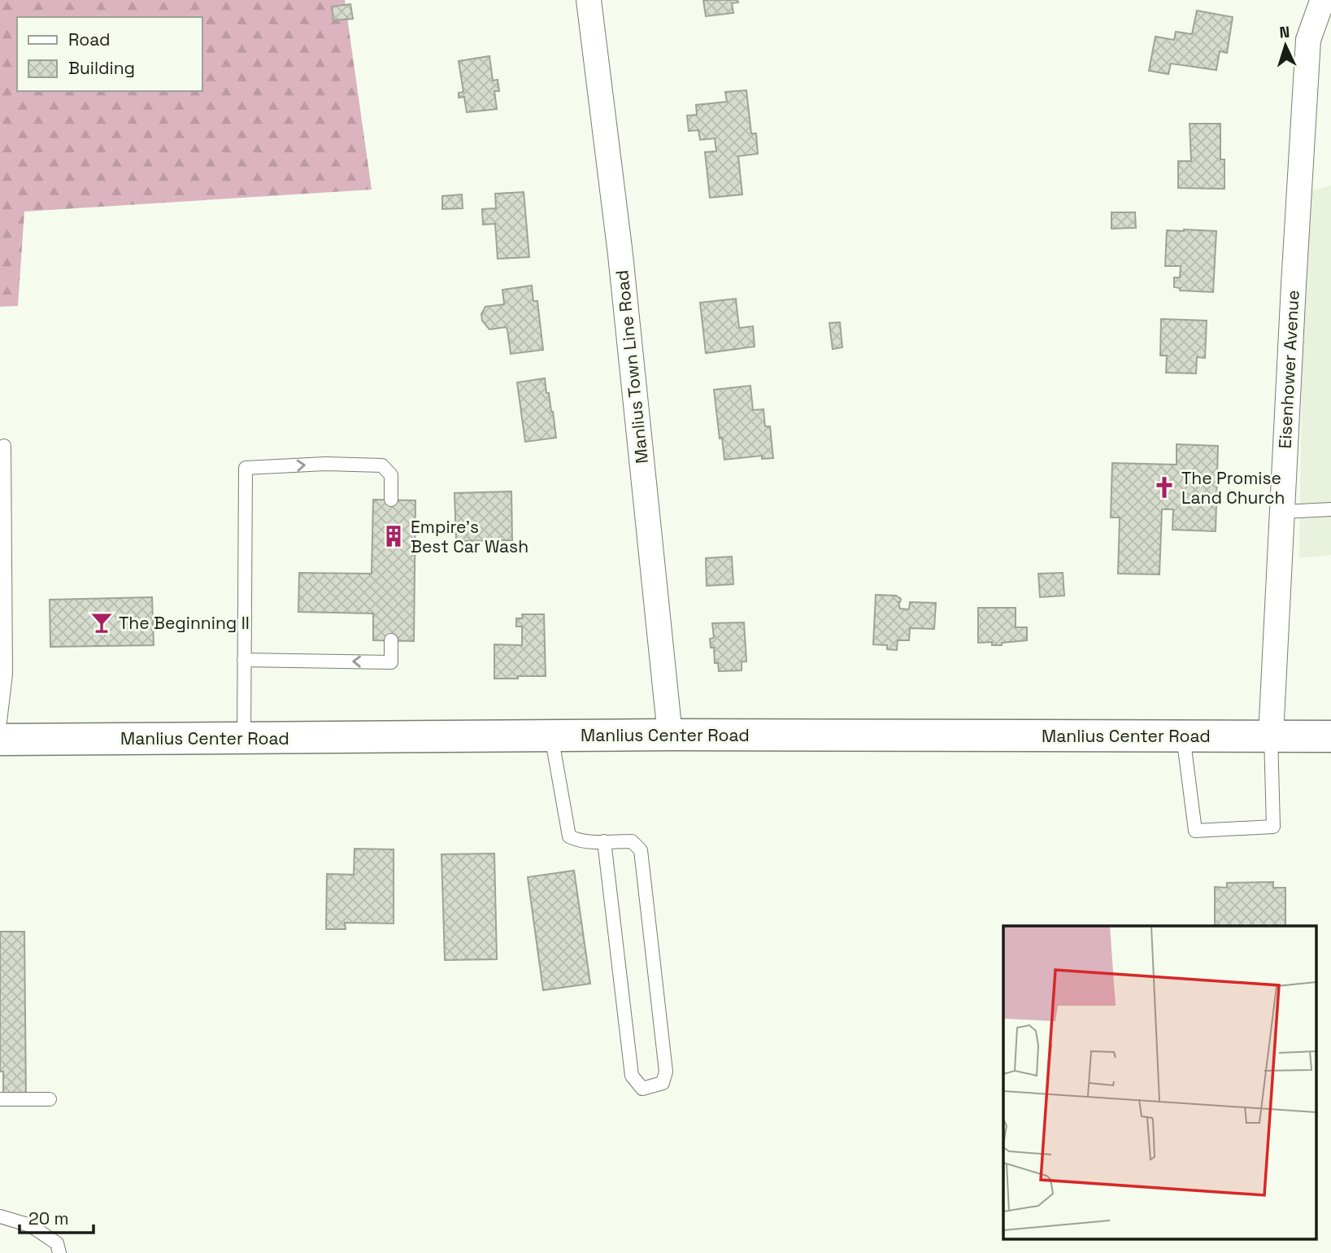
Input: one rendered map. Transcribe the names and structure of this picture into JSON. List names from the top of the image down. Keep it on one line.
{"streets":{"main road":["Manlius Center Road"],"street":["Manlius Town Line Road","Eisenhower Avenue"]},"crossings":[["Manlius Town Line Road","Manlius Center Road"],["Eisenhower Avenue","Manlius Center Road"]],"places":{"church":["The Promise Land Church"],"building":["Empire's Best Car Wash"],"bar":["The Beginning II"]},"legend":["Road","Building"],"scale_bar":"20 m","north":"top"}
